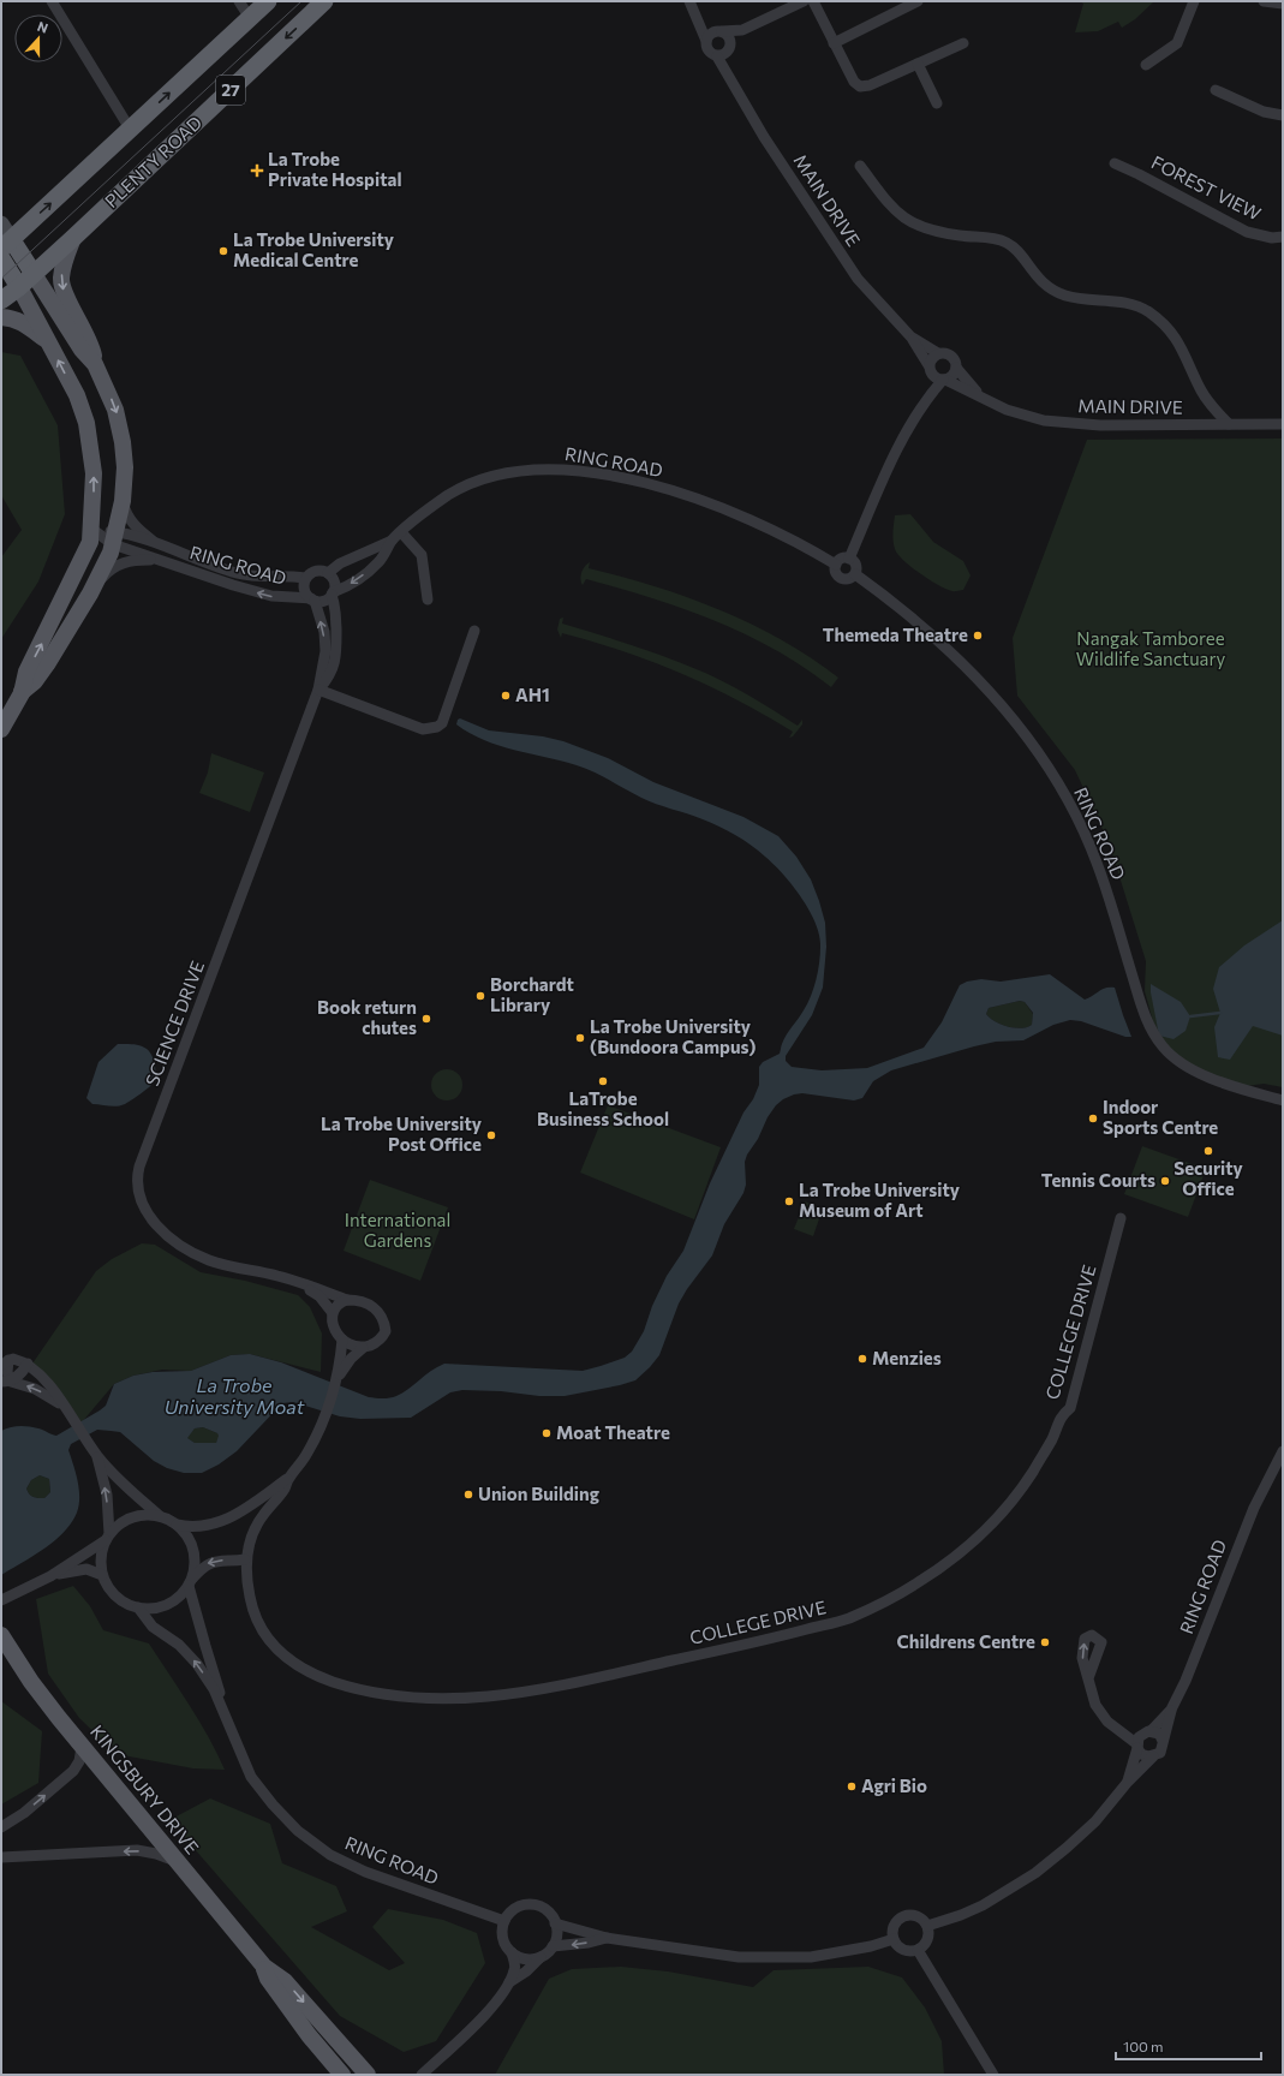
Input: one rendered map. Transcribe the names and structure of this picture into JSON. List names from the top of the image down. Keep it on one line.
{"streets":{"highway":["27","PLENTY ROAD"],"main road":["KINGSBURY DRIVE"],"street":["FOREST VIEW","MAIN DRIVE","RING ROAD","SCIENCE DRIVE","COLLEGE DRIVE"]},"crossings":[["RING ROAD","SCIENCE DRIVE"],["RING ROAD","COLLEGE DRIVE"],["SCIENCE DRIVE","COLLEGE DRIVE"]],"water":["La Trobe University Moat"],"parks":["Nangak Tamboree Wildlife Sanctuary","International Gardens"],"places":{"health":["La Trobe Private Hospital"],"other":["La Trobe University Medical Centre","Themeda Theatre","AH1","Borchardt Library","Book return chutes","La Trobe University (Bundoora Campus)","LaTrobe Business School","Indoor Sports Centre","La Trobe University Post Office","Security Office","Tennis Courts","La Trobe University Museum of Art","Menzies","Moat Theatre","Union Building","Childrens Centre","Agri Bio"]},"scale_bar":"100 m","north":"top"}
